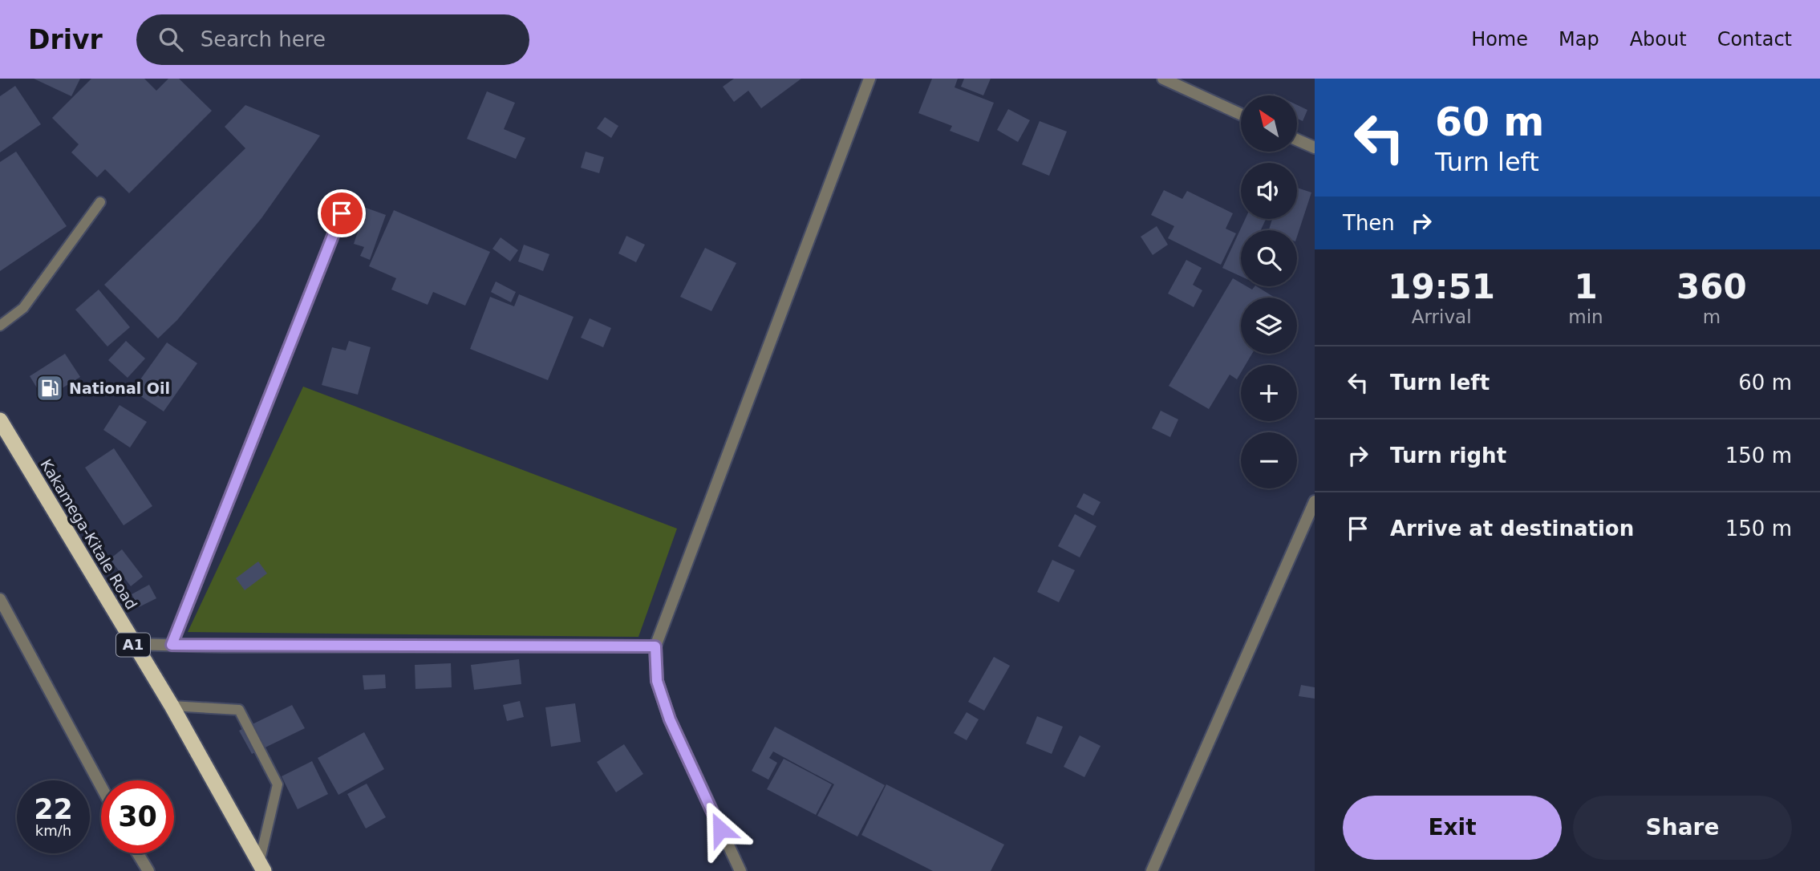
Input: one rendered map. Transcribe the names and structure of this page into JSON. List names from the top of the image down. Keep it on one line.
{"streets":{"highway":["Kakamega-Kitale Road","A1"]},"places":{"fuel station":["National Oil"]},"north":"top left","page":{"header":"Drivr","search":"Search here","nav":["Home","Map","About","Contact"],"turn":["60 m","Turn left"],"map_buttons":["+","−"],"then":"Then","eta":["19:51","Arrival","1","min","360","m"],"list":[{"name":"Turn left","value":"60 m"},{"name":"Turn right","value":"150 m"},{"name":"Arrive at destination","value":"150 m"}],"speed":"22 km/h","limit":"30","buttons":["Exit","Share"]}}
